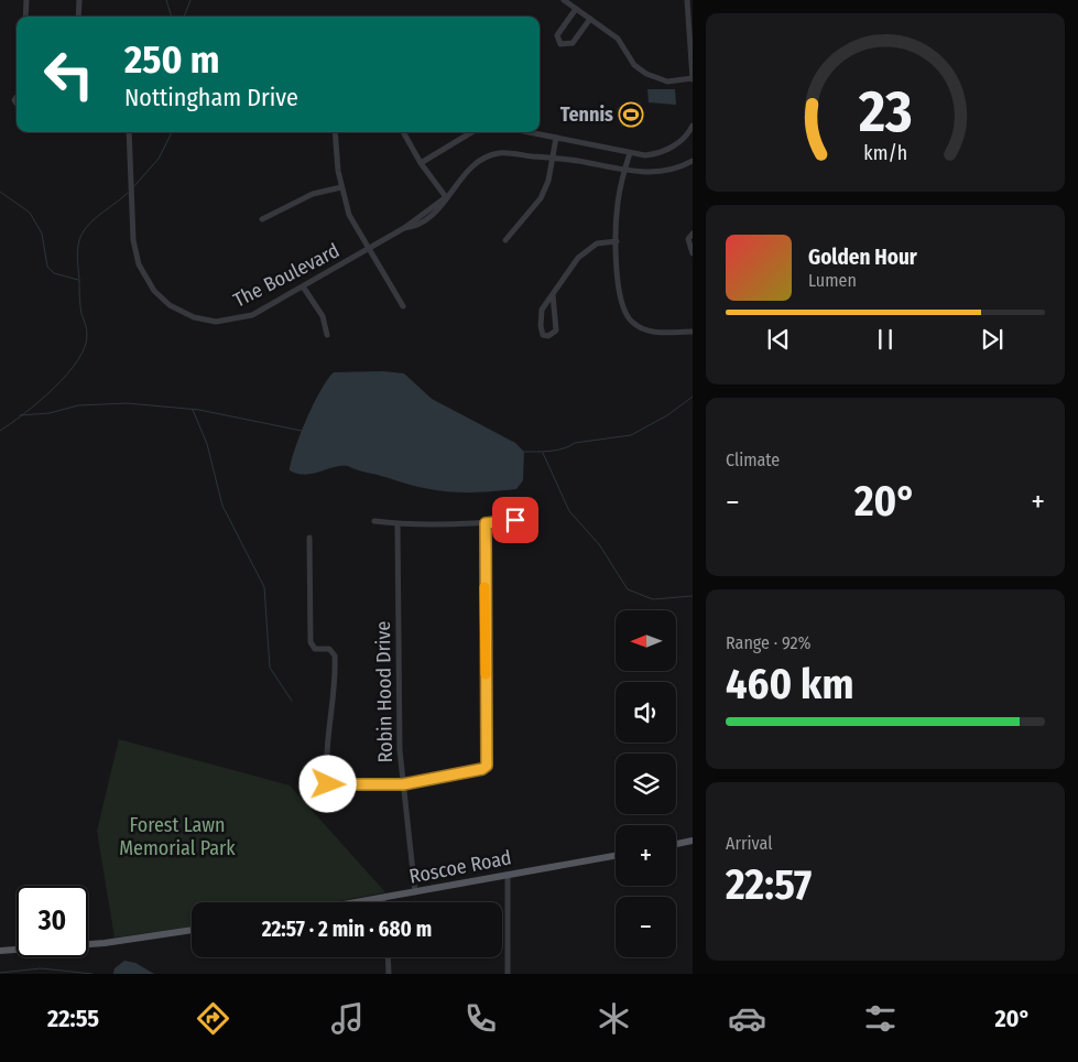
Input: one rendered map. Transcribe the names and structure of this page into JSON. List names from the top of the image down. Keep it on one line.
{"streets":{"main road":["Roscoe Road"],"street":["The Boulevard","Robin Hood Drive"]},"crossings":[["Robin Hood Drive","Roscoe Road"]],"parks":["Forest Lawn Memorial Park"],"places":{"sports":["Tennis"]},"north":"left","page":{"turn":["250 m","Nottingham Drive"],"song":["Golden Hour","Lumen"],"tile":["Climate",["Range · 92%","460 km"],["Arrival","22:57"]],"heat":["−","20°","+"],"map_buttons":["+","−"],"limit":"30","trip":"22:57 · 2 min · 680 m","tabs":["22:55","20°"],"gauge":["23","km/h"]}}
